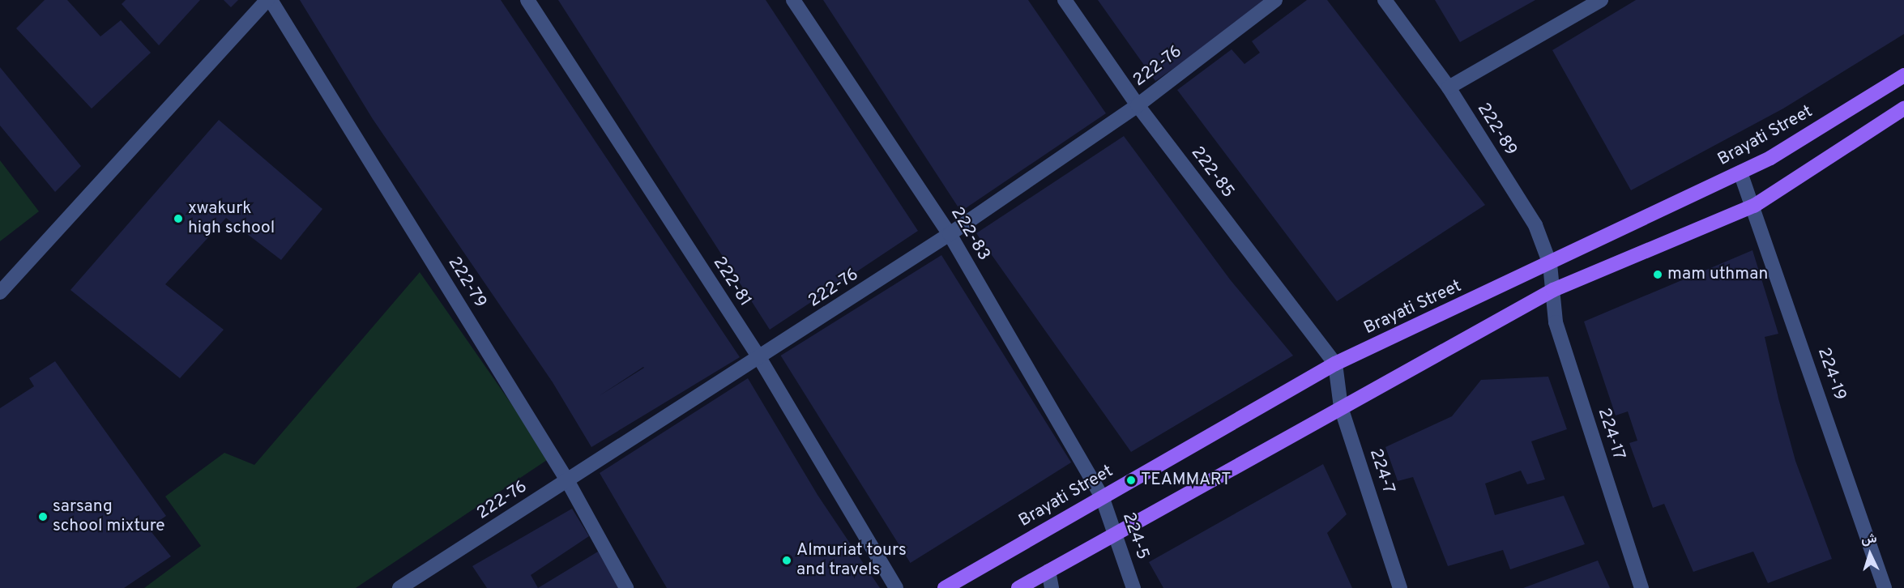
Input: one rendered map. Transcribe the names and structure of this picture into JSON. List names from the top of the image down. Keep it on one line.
{"streets":{"main road":["Brayati Street"],"street":["222-76","222-89","222-85","222-83","222-81","222-79","224-19","224-17","224-7","224-5"]},"crossings":[["222-76","222-85"],["222-76","222-83"],["222-76","222-81"],["222-76","222-79"],["222-89","Brayati Street"],["222-89","224-17"],["Brayati Street","222-85"],["Brayati Street","222-83"],["Brayati Street","224-19"],["Brayati Street","224-7"],["Brayati Street","224-5"],["222-85","224-7"],["222-83","224-5"]],"places":["xwakurk high school","mam uthman","TEAMMART","sarsang school mixture","Almuriat tours and travels"],"north":"top"}
